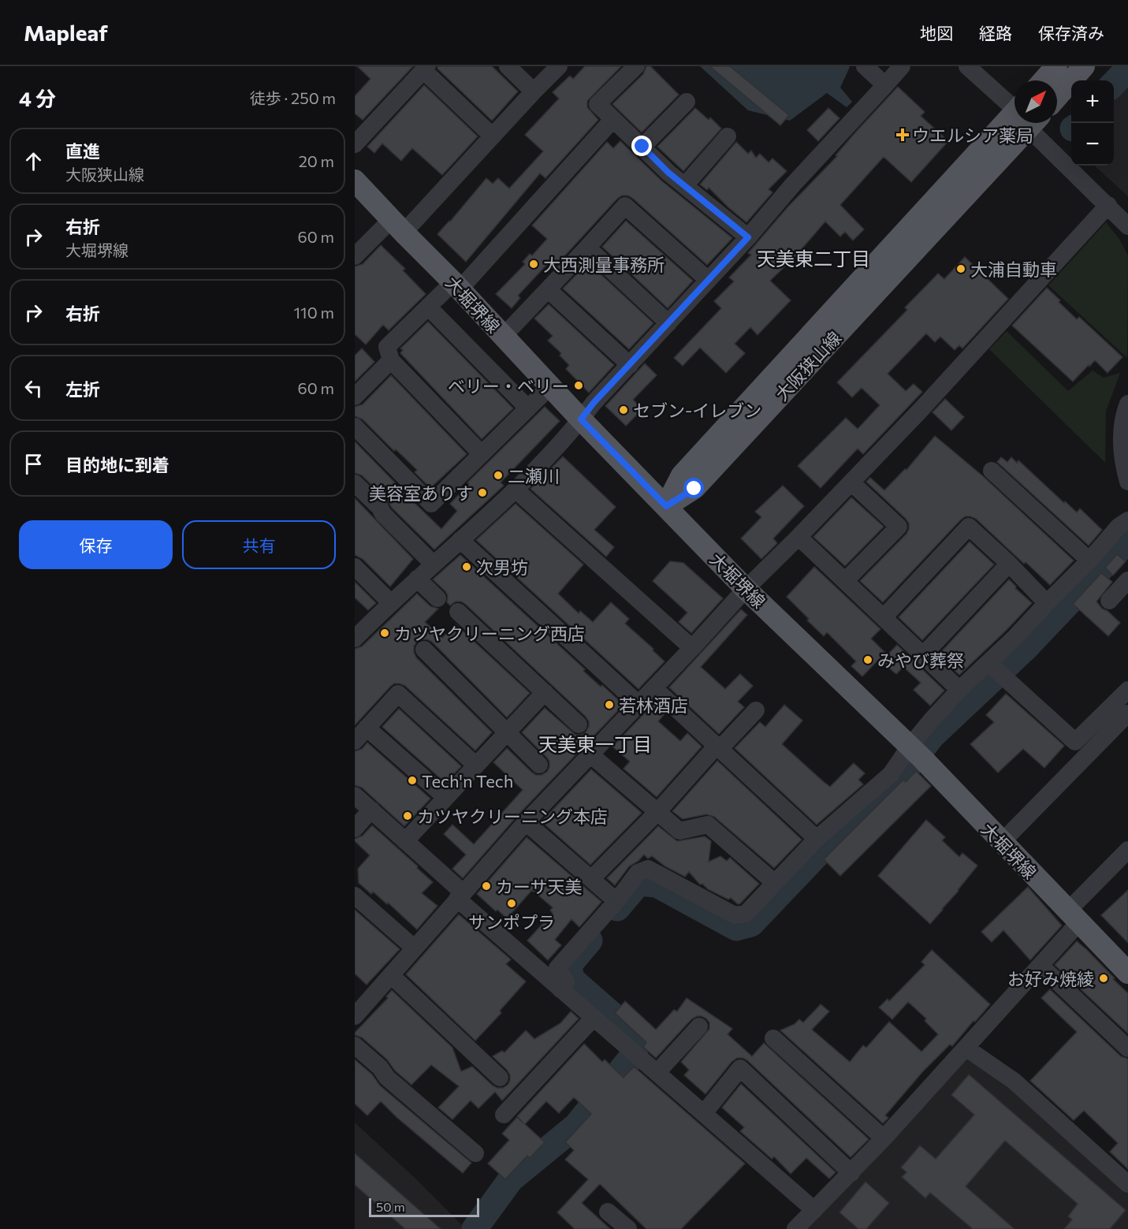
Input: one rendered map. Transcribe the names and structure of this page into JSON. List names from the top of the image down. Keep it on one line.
{"streets":{"main road":["大堀堺線","大阪狭山線"]},"crossings":[["大堀堺線","大阪狭山線"]],"districts":["天美東二丁目","天美東一丁目"],"places":{"health":["ウエルシア薬局"],"other":["大西測量事務所","大浦自動車","ベリー・ベリー","セブン-イレブン","二瀬川","美容室ありす","次男坊","カツヤクリーニング西店","みやび葬祭","若林酒店","Tech'n Tech","カツヤクリーニング本店","カーサ天美","サンポプラ","お好み焼綾"]},"scale_bar":"50 m","north":"top right","page":{"header":"Mapleaf","nav":["地図","経路","保存済み"],"heading":["4 分","徒歩 · 250 m"],"map_buttons":["+","−"],"list":[["直進","大阪狭山線","20 m"],["右折","大堀堺線","60 m"],["右折","110 m"],["左折","60 m"],"目的地に到着"],"buttons":["保存","共有"],"scale":"50 m"}}
